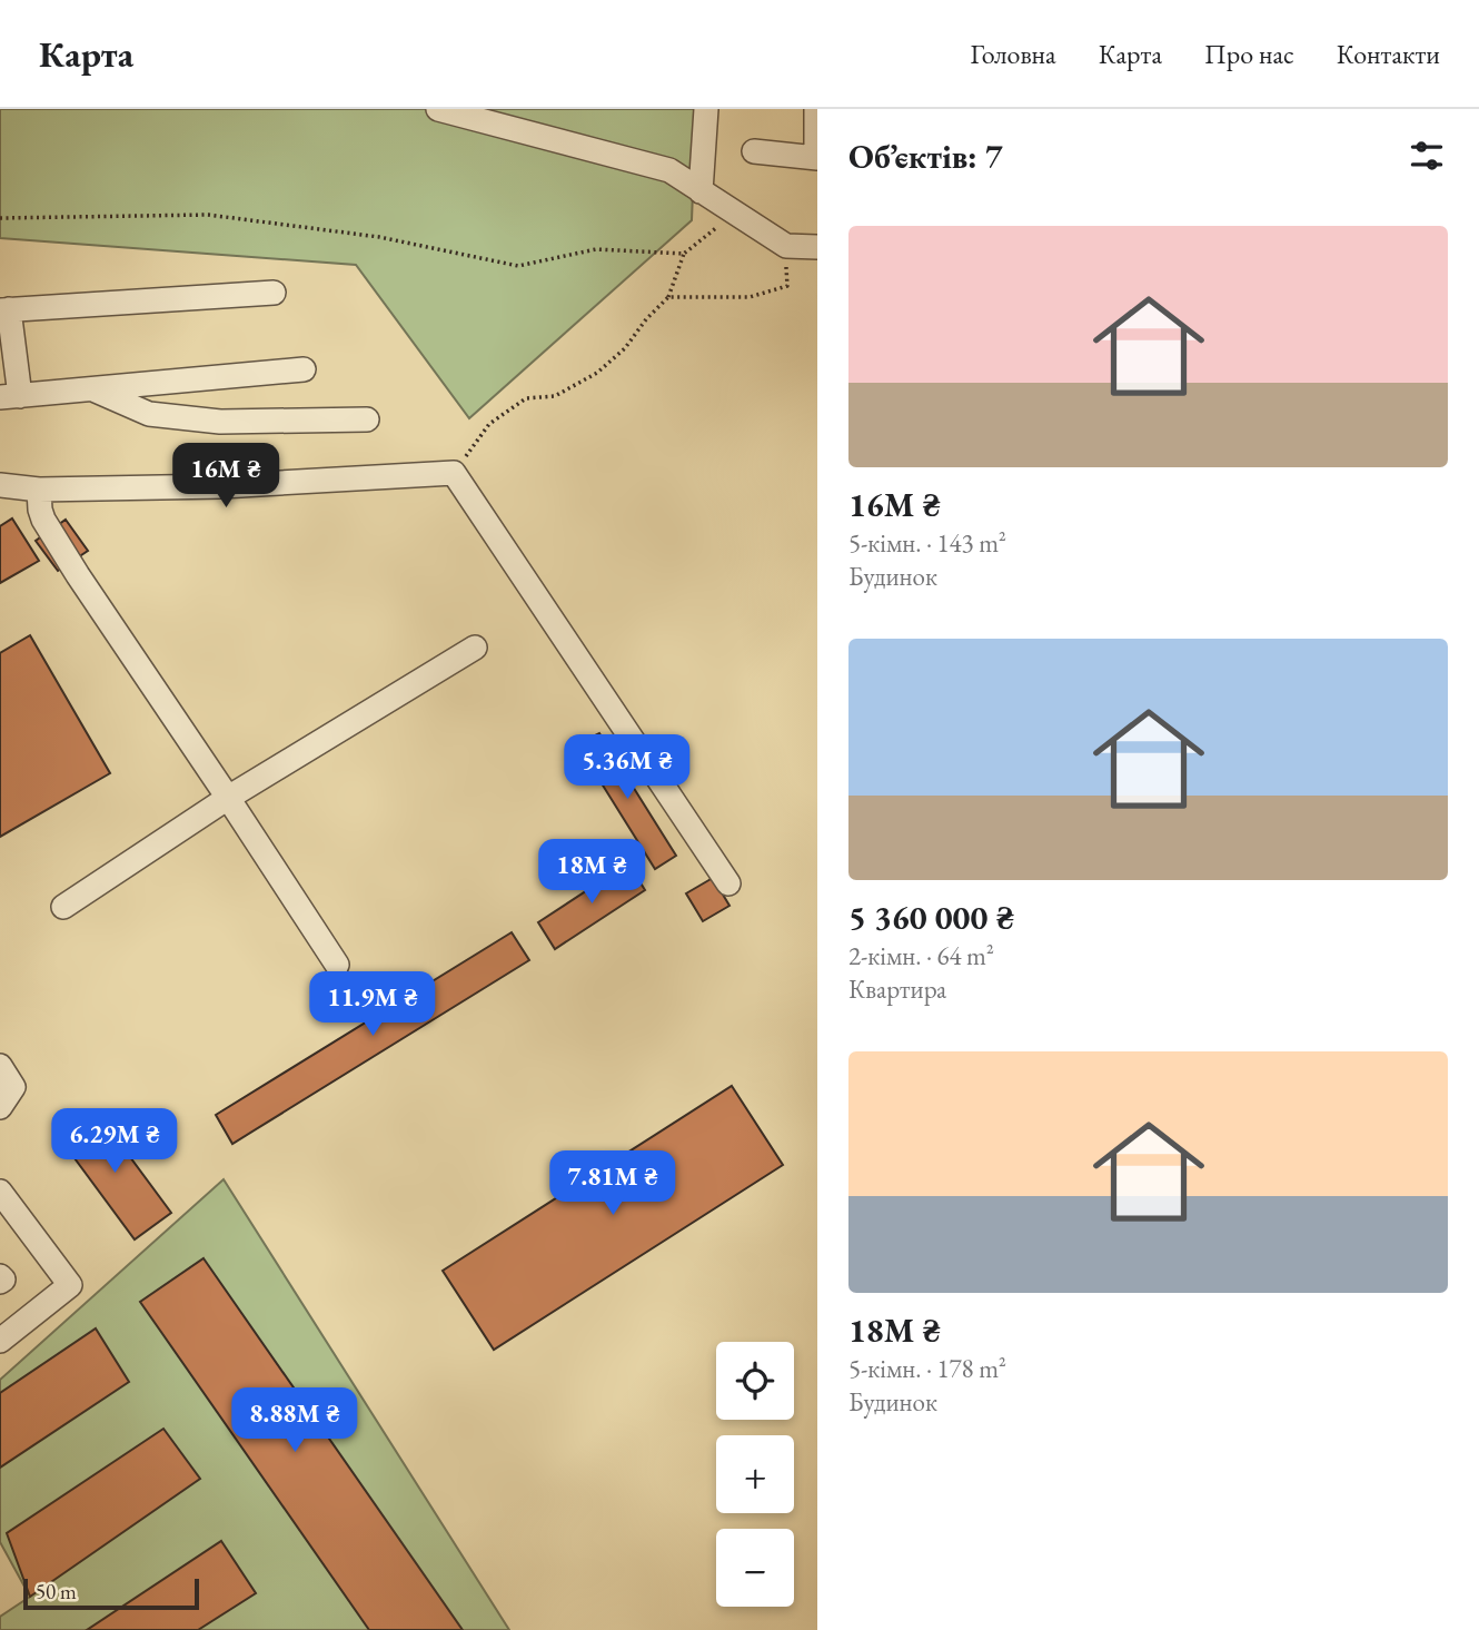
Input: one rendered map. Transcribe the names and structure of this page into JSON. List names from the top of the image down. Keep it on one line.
{"scale_bar":"50 m","page":{"header":"Карта","nav":["Головна","Карта","Про нас","Контакти"],"heading":"Об’єктів: 7","list":[{"name":"16M ₴","note":"5-кімн. · 143 m² · Будинок"},{"name":"5 360 000 ₴","note":"2-кімн. · 64 m² · Квартира"},{"name":"18M ₴","note":"5-кімн. · 178 m² · Будинок"}],"price":["16M ₴","5.36M ₴","18M ₴","11.9M ₴","6.29M ₴","7.81M ₴","8.88M ₴"],"map_buttons":["+","−"],"scale":"50 m"}}
